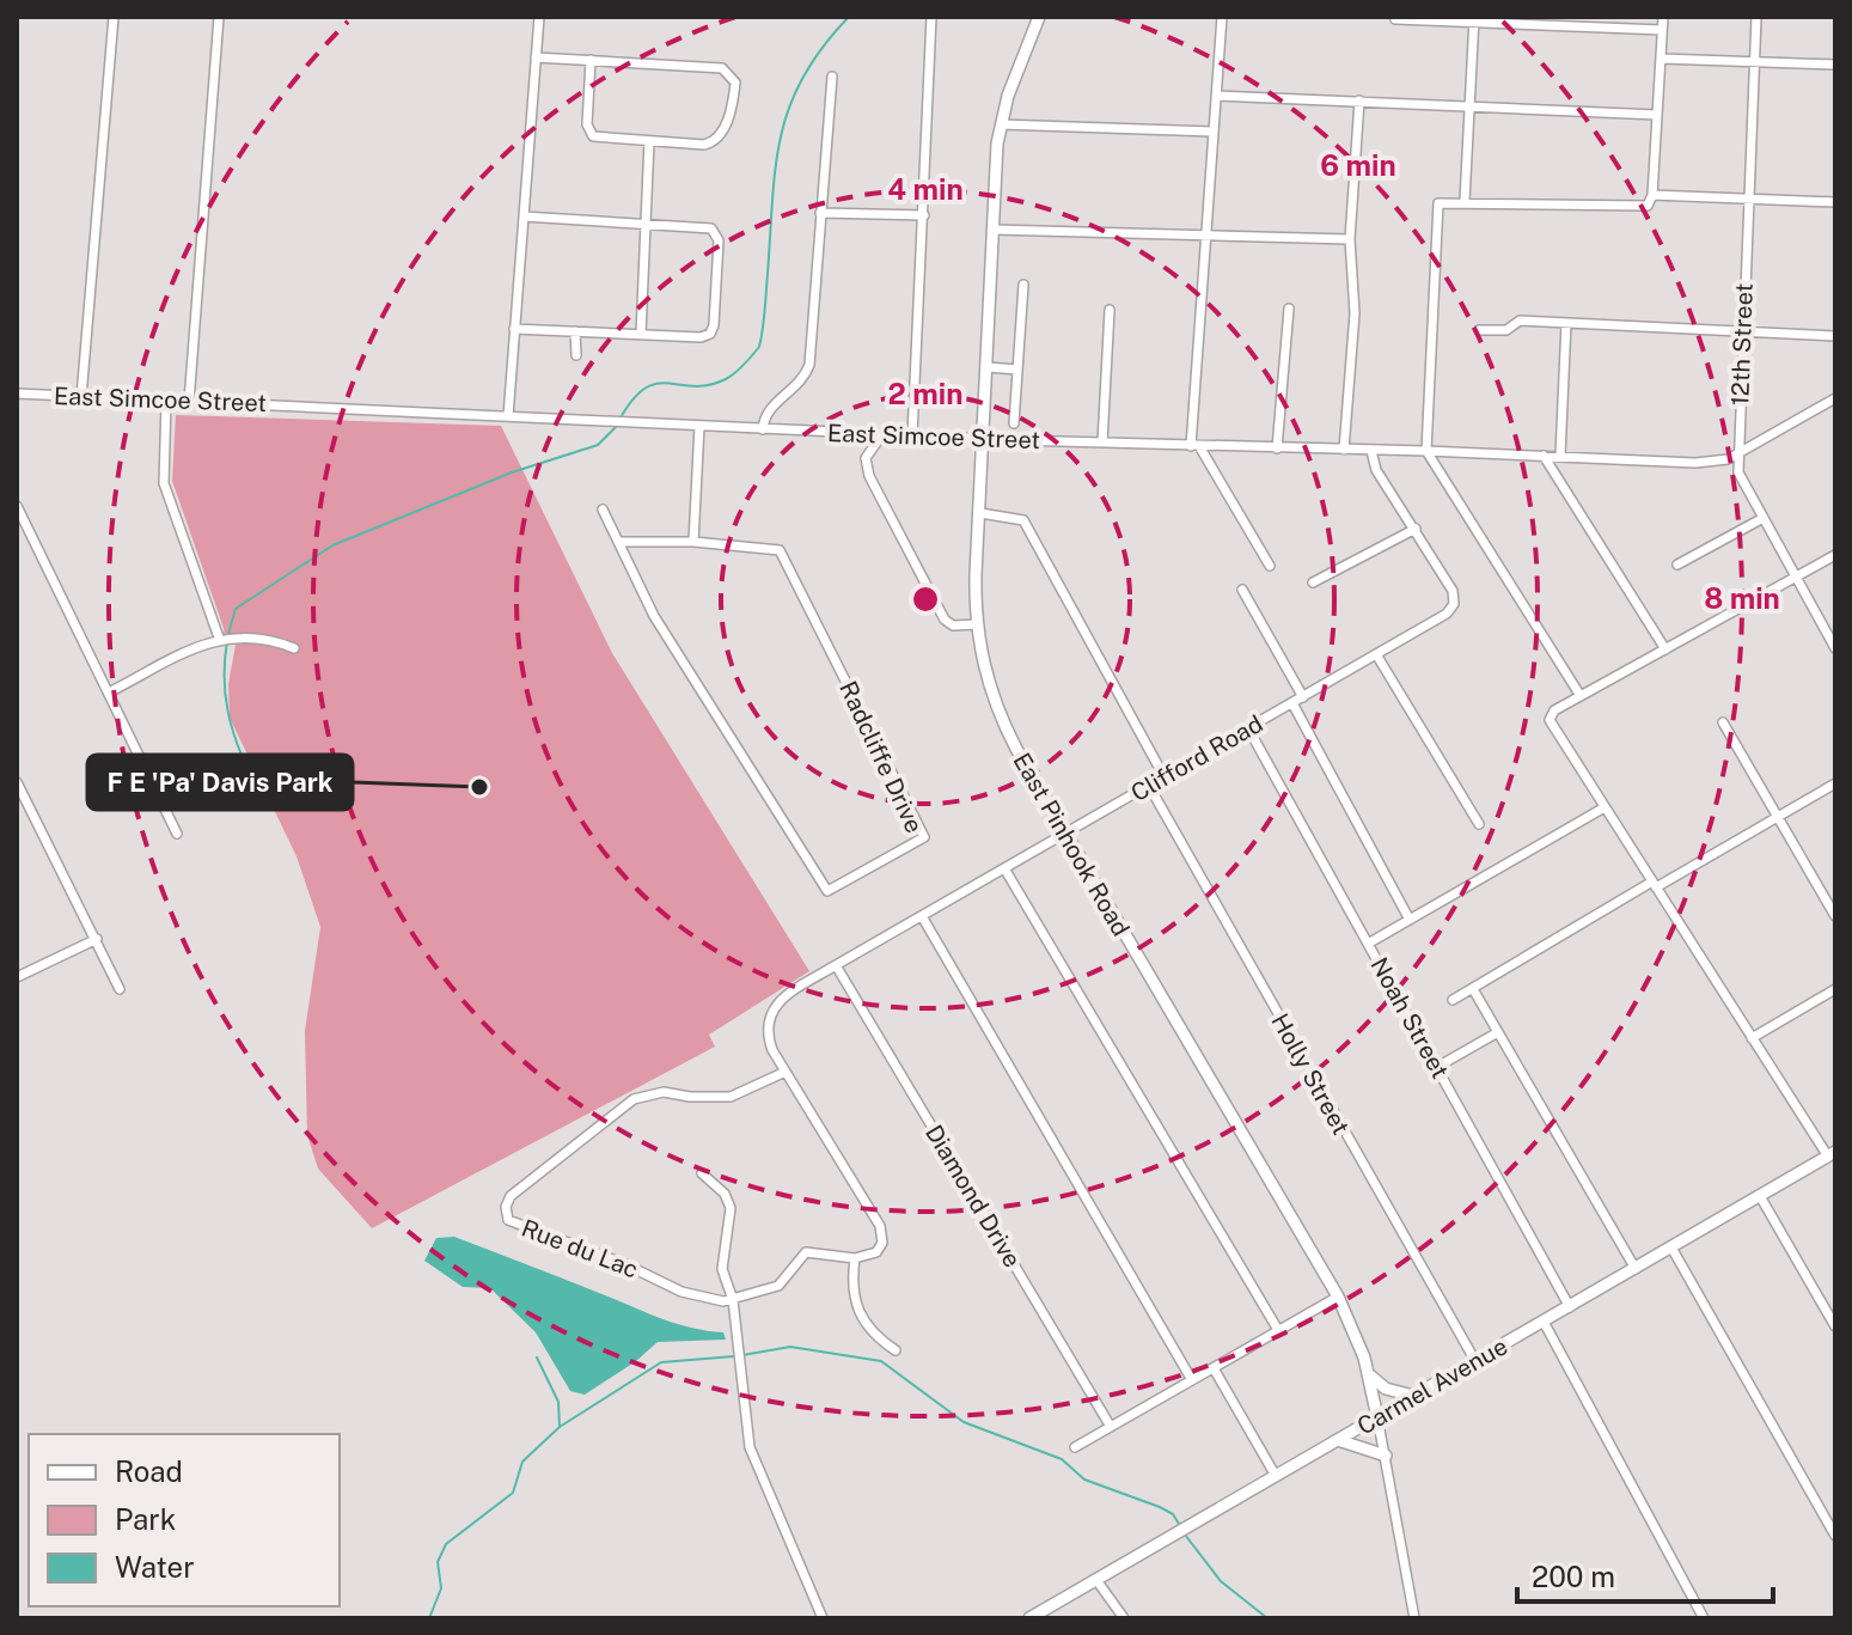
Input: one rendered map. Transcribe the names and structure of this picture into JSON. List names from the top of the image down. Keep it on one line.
{"streets":{"main road":["East Pinhook Road","Carmel Avenue"],"street":["12th Street","East Simcoe Street","Radcliffe Drive","Clifford Road","Noah Street","Holly Street","Diamond Drive","Rue du Lac"]},"crossings":[["12th Street","East Simcoe Street"],["East Simcoe Street","Clifford Road"],["East Simcoe Street","East Pinhook Road"],["Clifford Road","East Pinhook Road"],["Clifford Road","Noah Street"],["Clifford Road","Holly Street"],["Clifford Road","Diamond Drive"],["Clifford Road","Rue du Lac"],["East Pinhook Road","Carmel Avenue"],["Noah Street","Carmel Avenue"],["Holly Street","Carmel Avenue"]],"places":["F E 'Pa' Davis Park"],"legend":["Road","Park","Water"],"scale_bar":"200 m","rings":["6 min","4 min","2 min","8 min"]}
